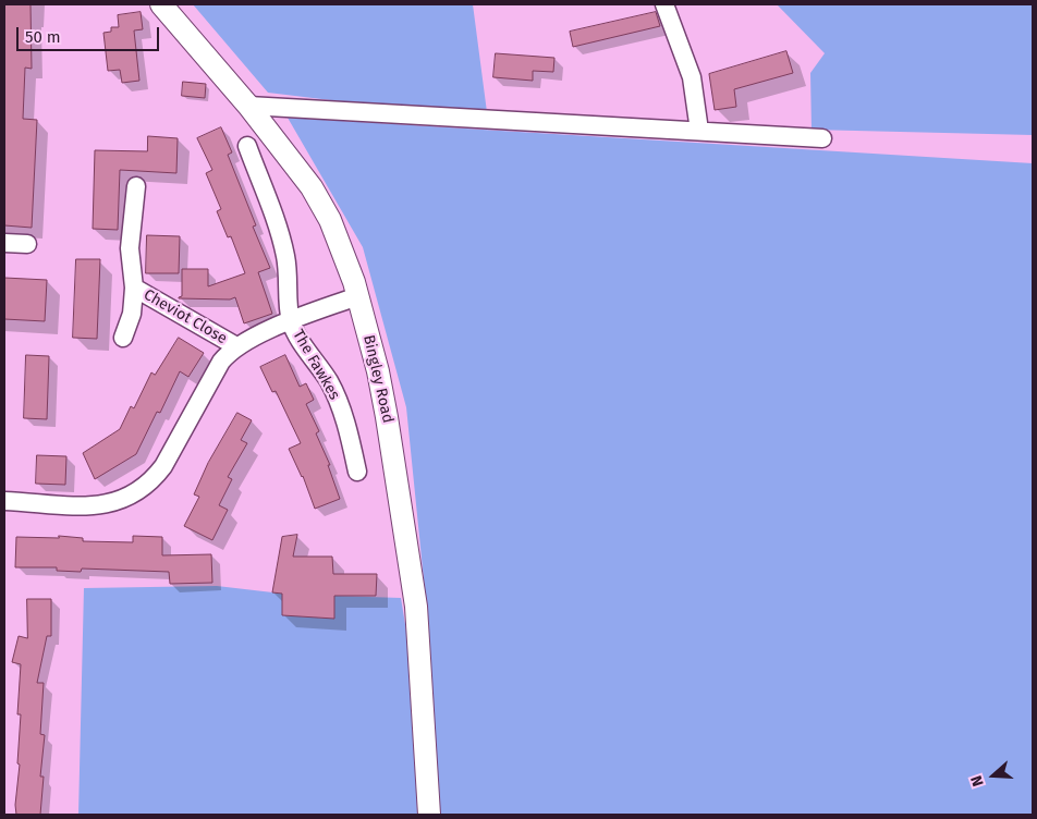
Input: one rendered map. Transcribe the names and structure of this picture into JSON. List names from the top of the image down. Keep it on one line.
{"streets":{"street":["Cheviot Close","The Fawkes","Bingley Road"]},"scale_bar":"50 m","north":"left"}
